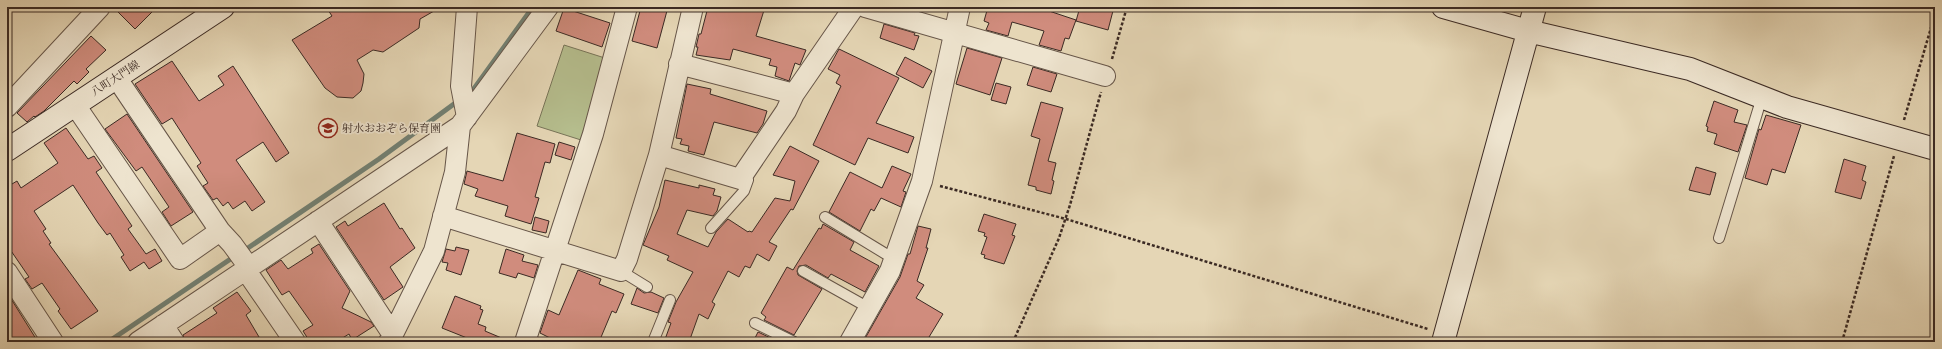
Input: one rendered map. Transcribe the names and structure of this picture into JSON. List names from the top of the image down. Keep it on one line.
{"streets":{"street":["八町大門線"]},"places":{"school or university":["射水おおぞら保育園"]}}
